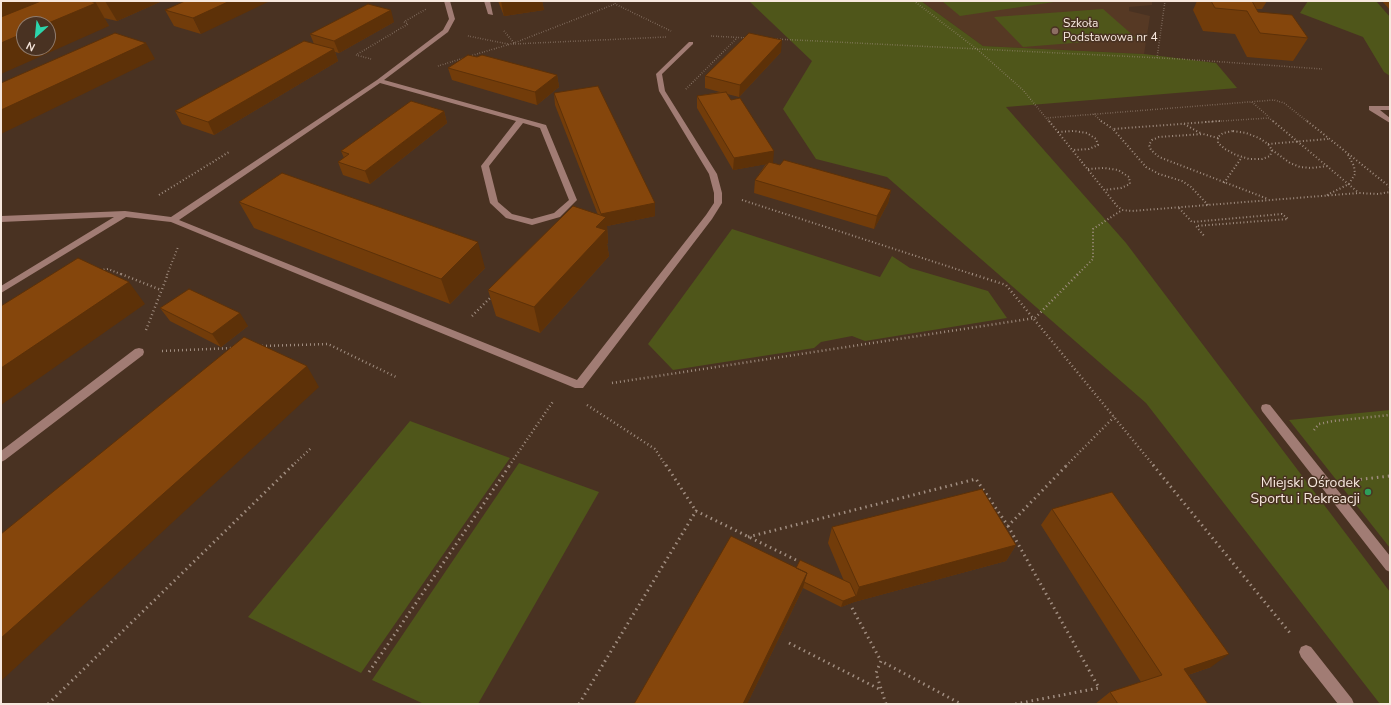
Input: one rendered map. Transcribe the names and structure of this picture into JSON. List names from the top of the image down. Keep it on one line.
{"places":["Szkoła Podstawowa nr 4","Miejski Ośrodek Sportu i Rekreacji"],"north":"bottom left"}
